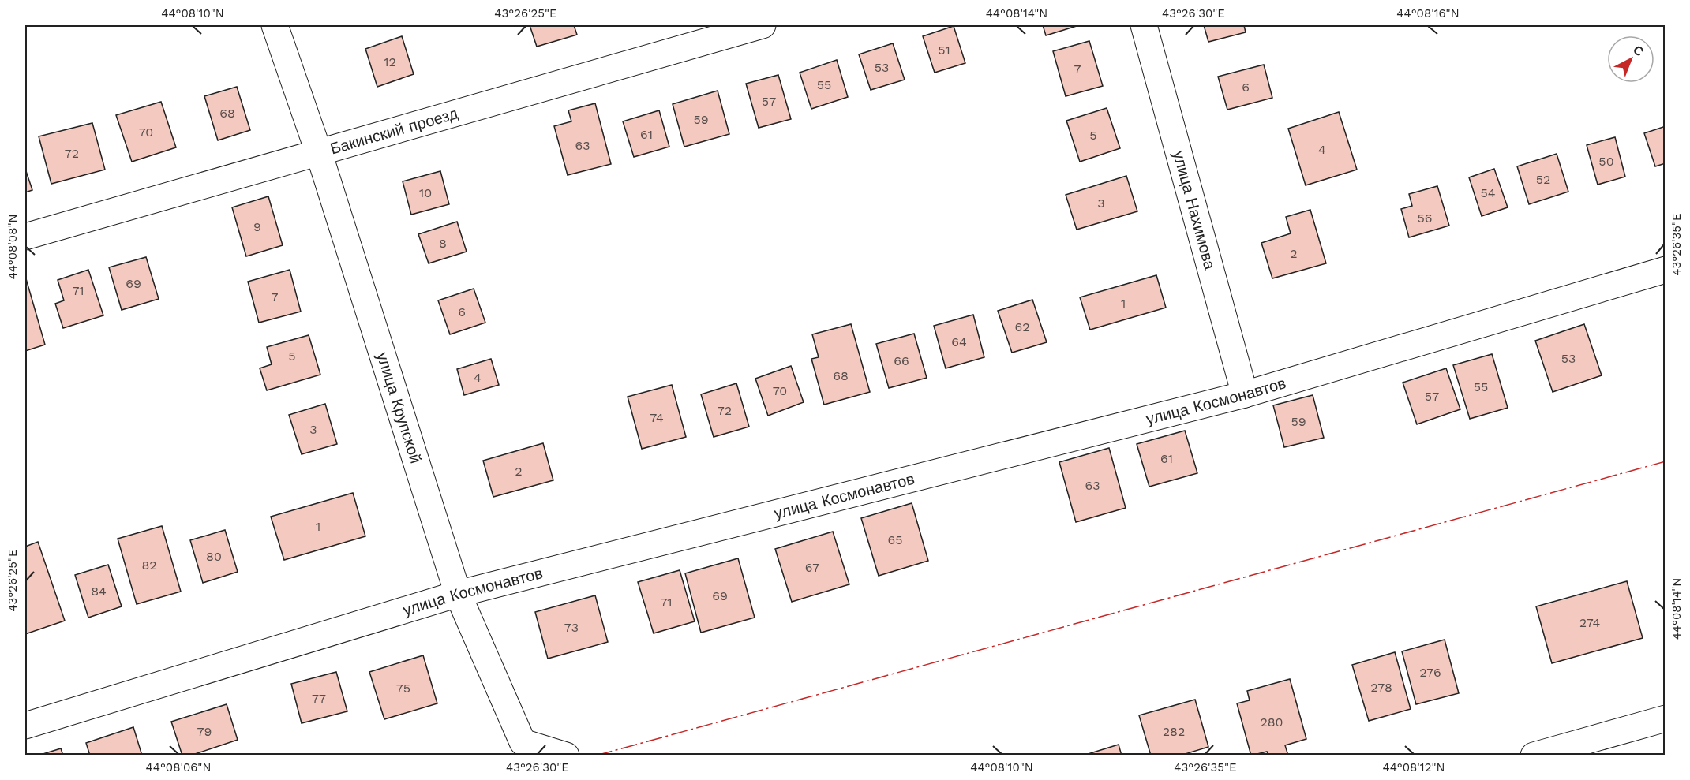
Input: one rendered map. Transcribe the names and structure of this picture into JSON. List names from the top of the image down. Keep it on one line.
{"streets":{"street":["Бакинский проезд","улица Нахимова","улица Космонавтов","улица Крупской"]},"crossings":[["Бакинский проезд","улица Крупской"],["улица Нахимова","улица Космонавтов"],["улица Космонавтов","улица Крупской"]],"house_numbers":["51","12","53","7","55","6","57","68","59","70","61","5","63","4","72","50","52","10","54","3","56","9","8","2","69","71","7","1","6","62","64","5","53","66","68","4","55","70","57","72","74","59","3","61","2","63","1","65","80","82","67","84","69","71","274","73","276","278","75","77","280","79","282"],"north":"top right","coordinates":["44°08'10\"N","43°26'25\"E","44°08'14\"N","43°26'30\"E","44°08'16\"N","43°26'35\"E","44°08'08\"N","44°08'06\"N","44°08'12\"N"]}
